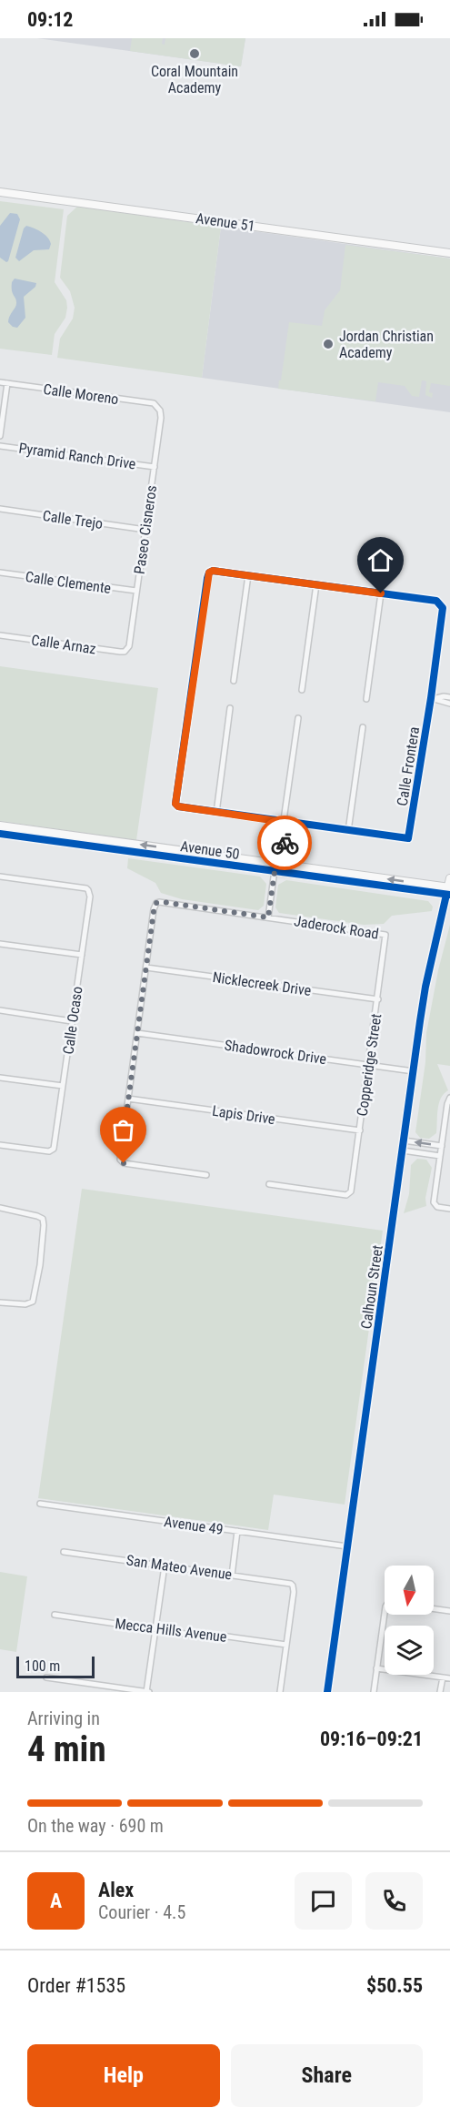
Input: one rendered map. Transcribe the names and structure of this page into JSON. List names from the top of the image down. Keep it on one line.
{"streets":{"street":["Avenue 51","Calle Moreno","Pyramid Ranch Drive","Calle Trejo","Paseo Cisneros","Calle Clemente","Calle Arnaz","Calle Frontera","Avenue 50","Jaderock Road","Nicklecreek Drive","Calle Ocaso","Shadowrock Drive","Copperidge Street","Lapis Drive","Calhoun Street","Avenue 49","San Mateo Avenue","Mecca Hills Avenue"]},"crossings":[["Calle Moreno","Paseo Cisneros"],["Pyramid Ranch Drive","Paseo Cisneros"],["Calle Trejo","Paseo Cisneros"],["Paseo Cisneros","Calle Clemente"],["Paseo Cisneros","Calle Arnaz"],["Avenue 50","Calhoun Street"],["Jaderock Road","Nicklecreek Drive"],["Jaderock Road","Copperidge Street"],["Nicklecreek Drive","Copperidge Street"],["Shadowrock Drive","Copperidge Street"],["Shadowrock Drive","Calhoun Street"],["Copperidge Street","Lapis Drive"],["Calhoun Street","Avenue 49"],["San Mateo Avenue","Mecca Hills Avenue"]],"places":["Coral Mountain Academy","Jordan Christian Academy"],"scale_bar":"100 m","north":"bottom","page":{"status":"09:12","scale":"100 m","heading":["4 min","Arriving in","09:16–09:21"],"panel":["Alex","Courier · 4.5","Order #1535","$50.55"],"bar":"On the way · 690 m","round":"A","buttons":["Help","Share"]}}
